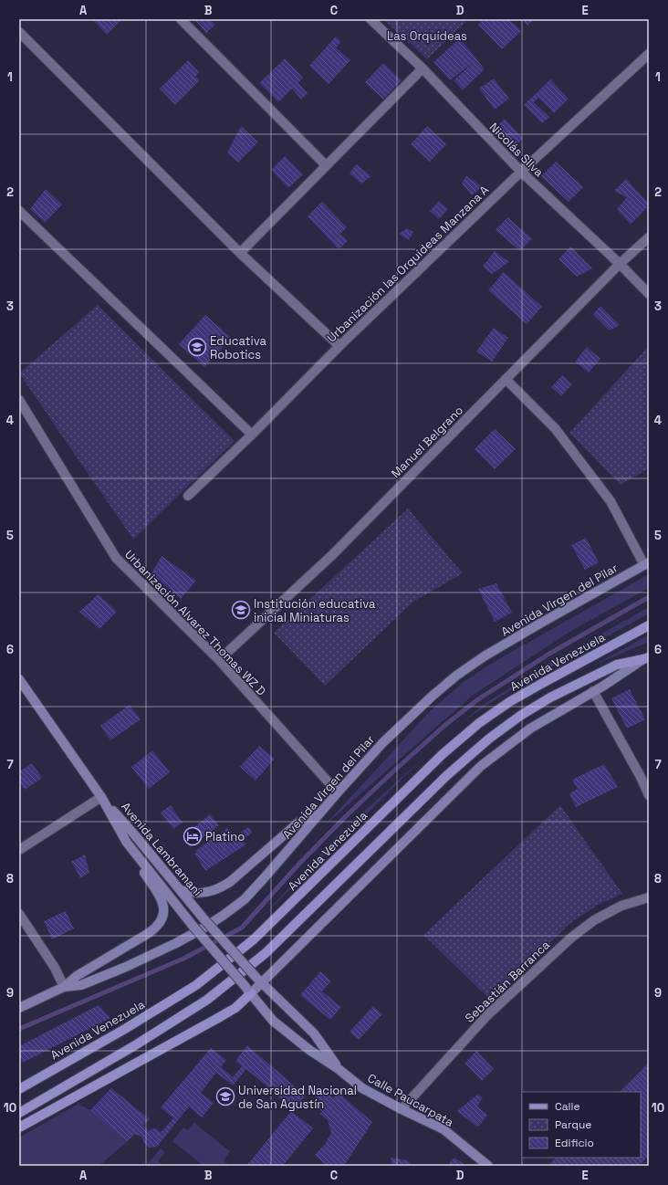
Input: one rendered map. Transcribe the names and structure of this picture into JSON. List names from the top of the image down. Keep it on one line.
{"streets":{"main road":["Avenida Virgen del Pilar","Avenida Venezuela","Avenida Lambramani","Calle Paucarpata"],"street":["Nicolás SIlva","Urbanización las Orquídeas Manzana A","Manuel Belgrano","Urbanización Alvarez Thomas WZ D","Sebastián Barranca"]},"crossings":[["Nicolás SIlva","Urbanización las Orquídeas Manzana A"],["Nicolás SIlva","Manuel Belgrano"],["Manuel Belgrano","Urbanización Alvarez Thomas WZ D"],["Avenida Virgen del Pilar","Urbanización Alvarez Thomas WZ D"],["Avenida Lambramani","Calle Paucarpata"],["Sebastián Barranca","Calle Paucarpata"]],"parks":["Las Orquídeas"],"places":{"school or university":["Educativa Robotics","Institución educativa inicial Miniaturas","Universidad Nacional de San Agustín"],"hotel":["Platino"]},"legend":["Calle","Parque","Edificio"],"grid":{"columns":["A","B","C","D","E"],"rows":["1","2","3","4","5","6","7","8","9","10"]}}
